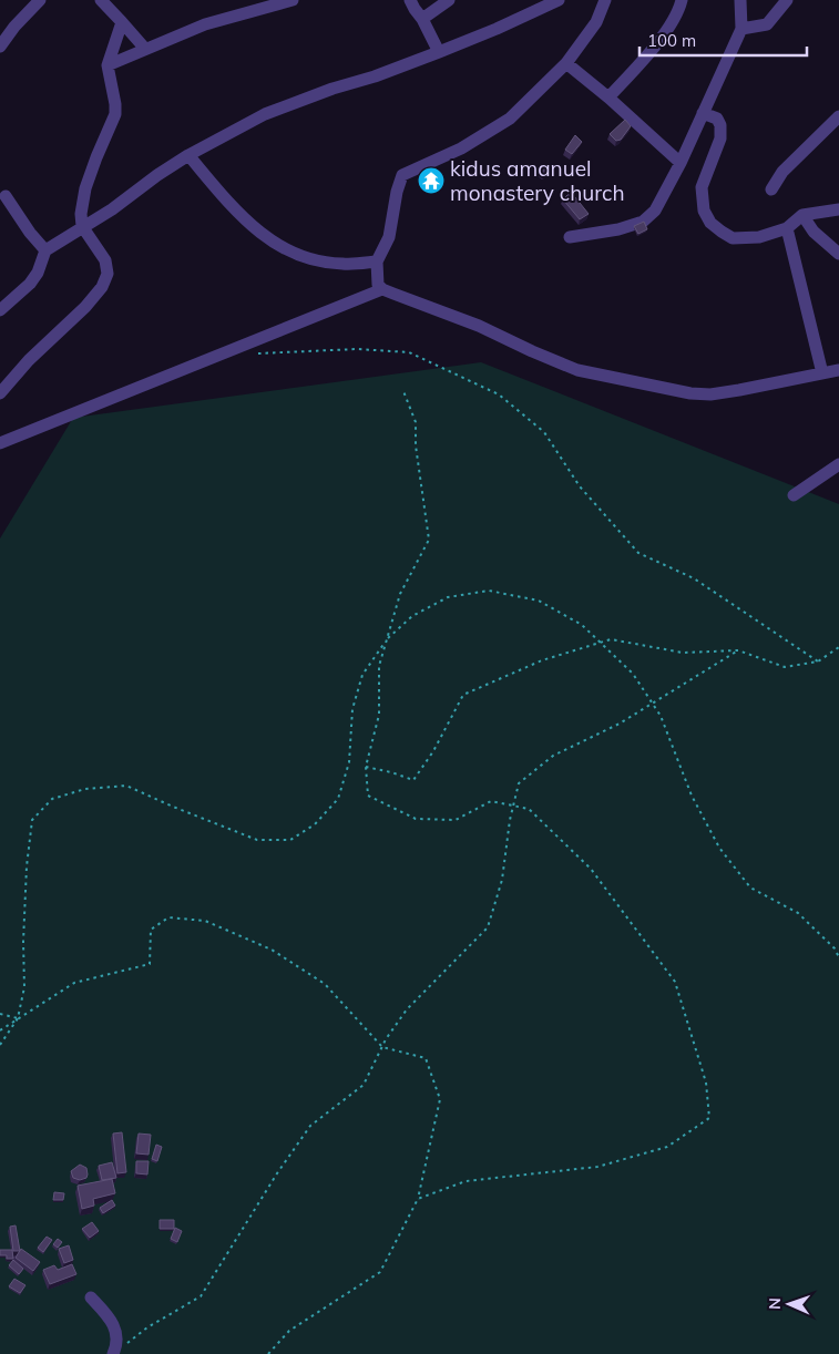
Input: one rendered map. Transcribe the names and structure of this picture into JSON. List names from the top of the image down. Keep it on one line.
{"places":{"temple":["kidus amanuel monastery church"]},"scale_bar":"100 m","north":"left"}
